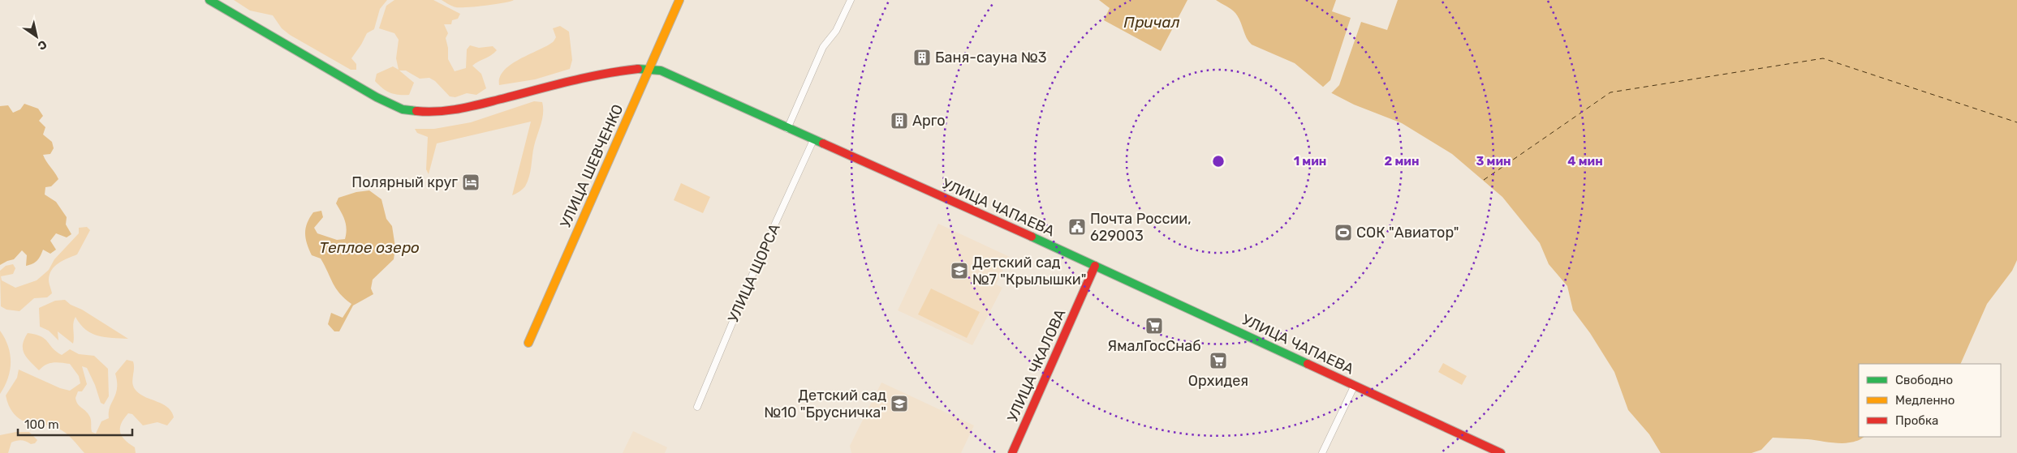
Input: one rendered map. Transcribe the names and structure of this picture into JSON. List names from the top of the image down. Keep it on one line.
{"streets":{"main road":["УЛИЦА ШЕВЧЕНКО","УЛИЦА ЧАПАЕВА","УЛИЦА ЧКАЛОВА"],"street":["УЛИЦА ЩОРСА"]},"crossings":[["УЛИЦА ШЕВЧЕНКО","УЛИЦА ЧАПАЕВА"],["УЛИЦА ЧАПАЕВА","УЛИЦА ЩОРСА"],["УЛИЦА ЧАПАЕВА","УЛИЦА ЧКАЛОВА"]],"water":["Причал","Теплое озеро"],"places":{"building":["Баня-сауна №3","Арго"],"hotel":["Полярный круг"],"public building":["Почта России, 629003"],"sports":["СОК \"Авиатор\""],"school or university":["Детский сад №7 \"Крылышки\"","Детский сад №10 \"Брусничка\""],"supermarket":["ЯмалГосСнаб","Орхидея"]},"legend":["Свободно","Медленно","Пробка"],"scale_bar":"100 m","north":"bottom right","rings":["1 мин","2 мин","3 мин","4 мин"]}
